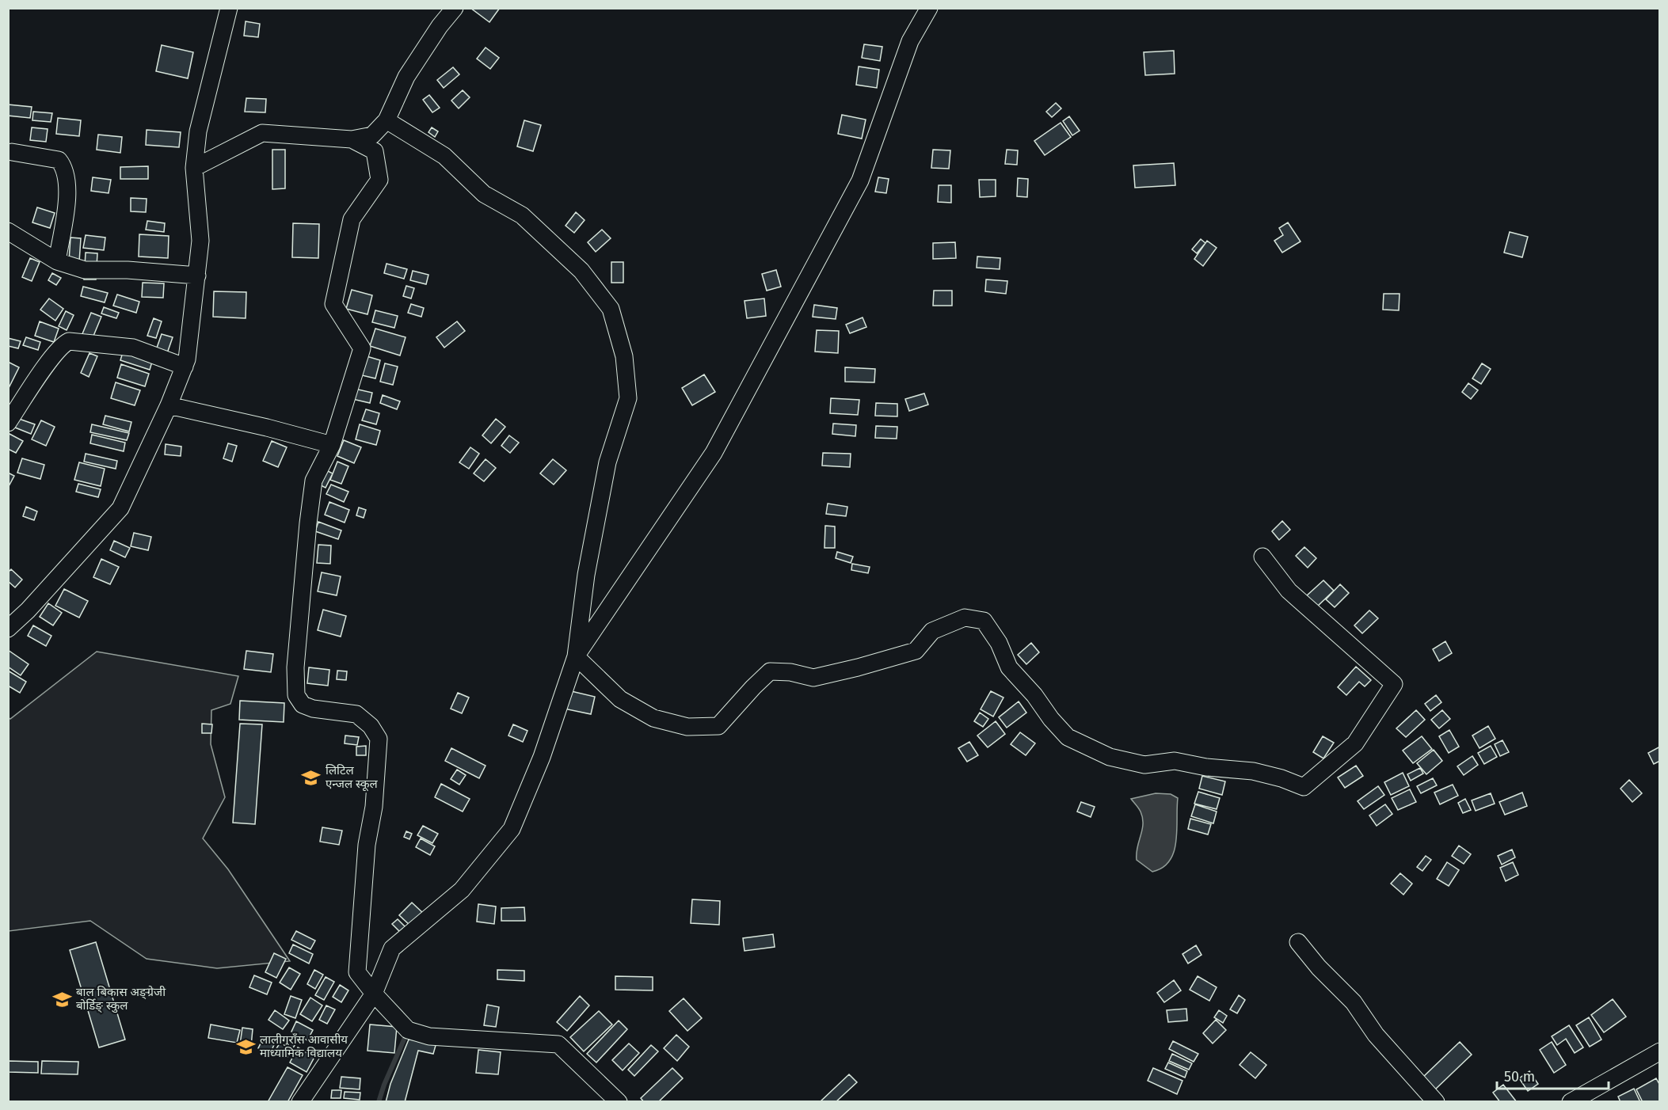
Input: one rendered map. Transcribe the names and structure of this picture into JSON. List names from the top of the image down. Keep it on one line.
{"places":{"school or university":["लिटिल एन्जल स्कूल","बाल बिकास अङ्ग्रेजी बोर्डिङ् स्कुल","लालीगुराँस आवासीय माध्यामिक विद्यालय"]},"scale_bar":"50 m"}
